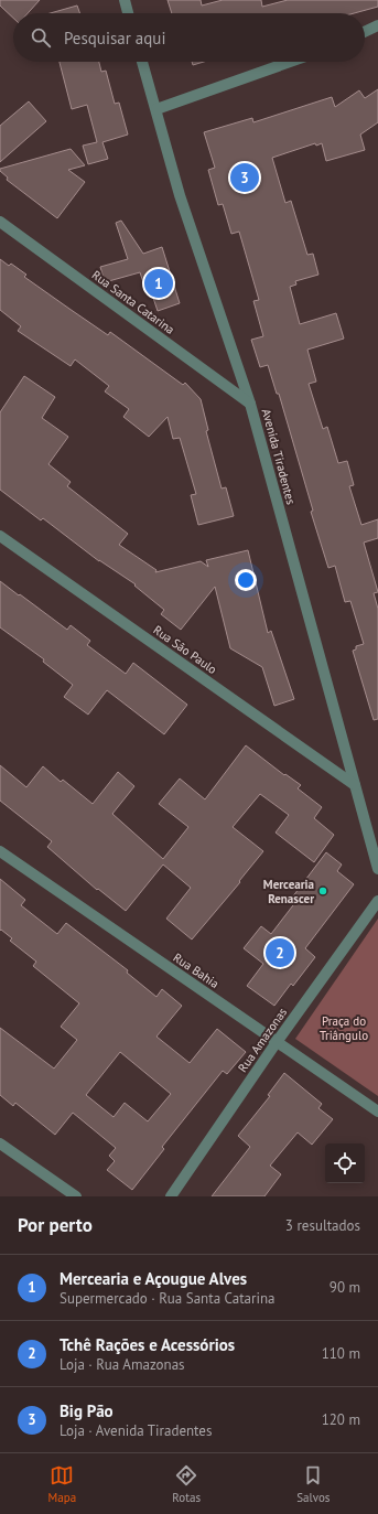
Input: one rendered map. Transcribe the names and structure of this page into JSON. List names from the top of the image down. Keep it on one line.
{"streets":{"street":["Rua Santa Catarina","Avenida Tiradentes","Rua São Paulo","Rua Bahia","Rua Amazonas"]},"crossings":[["Rua Santa Catarina","Avenida Tiradentes"],["Avenida Tiradentes","Rua São Paulo"],["Rua Bahia","Rua Amazonas"]],"parks":["Praça do Triângulo"],"places":["Mercearia Renascer"],"page":{"search":"Pesquisar aqui","pins":["3","1","2"],"heading":["Por perto","3 resultados"],"list":[{"mark":"1","name":"Mercearia e Açougue Alves","note":"Supermercado · Rua Santa Catarina","value":"90 m"},{"mark":"2","name":"Tchê Rações e Acessórios","note":"Loja · Rua Amazonas","value":"110 m"},{"mark":"3","name":"Big Pão","note":"Loja · Avenida Tiradentes","value":"120 m"}],"nav":["Mapa","Rotas","Salvos"]}}
